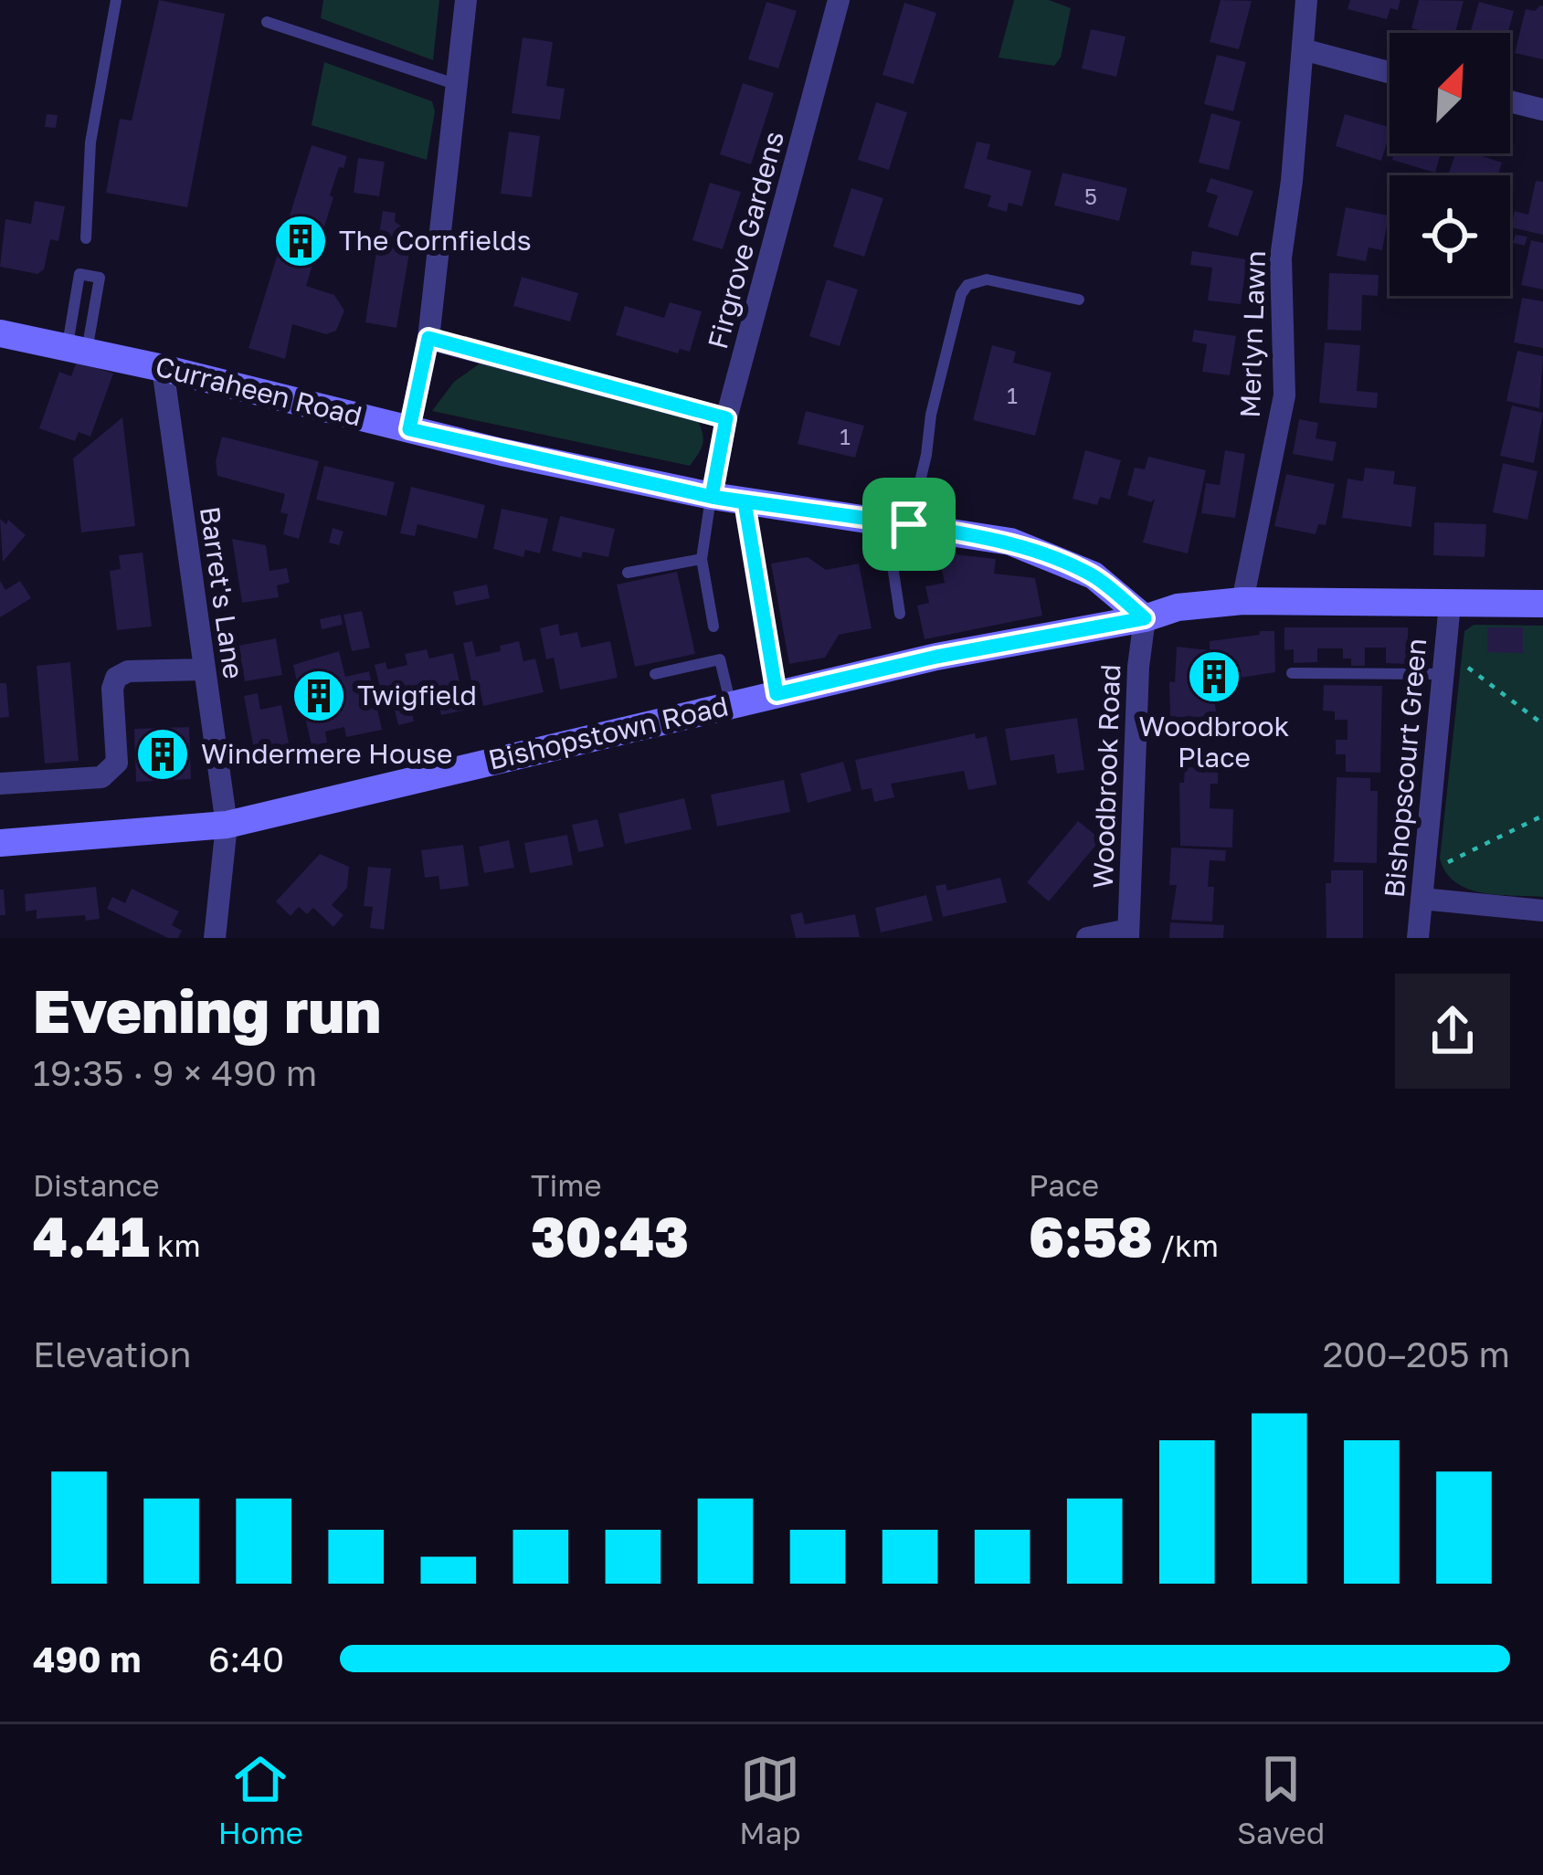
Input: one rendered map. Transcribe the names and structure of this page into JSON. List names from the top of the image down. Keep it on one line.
{"streets":{"main road":["Curraheen Road","Bishopstown Road"],"street":["Firgrove Gardens","Merlyn Lawn","Barret's Lane","Bishopscourt Green","Woodbrook Road"]},"crossings":[["Firgrove Gardens","Curraheen Road"],["Merlyn Lawn","Bishopstown Road"],["Curraheen Road","Barret's Lane"],["Curraheen Road","Bishopstown Road"],["Curraheen Road","Woodbrook Road"],["Barret's Lane","Bishopstown Road"],["Bishopstown Road","Bishopscourt Green"],["Bishopstown Road","Woodbrook Road"]],"places":{"building":["The Cornfields","Woodbrook Place","Twigfield","Windermere House"]},"house_numbers":["5","1","1"],"north":"top right","page":{"heading":["Evening run","19:35 · 9 × 490 m"],"stats":[["Distance","4.41 km"],["Time","30:43"],["Pace","6:58 /km"]],"chart":["Elevation","200–205 m"],"list":[{"name":"490 m","note":"6:40"}],"tabs":["Home","Map","Saved"]}}
